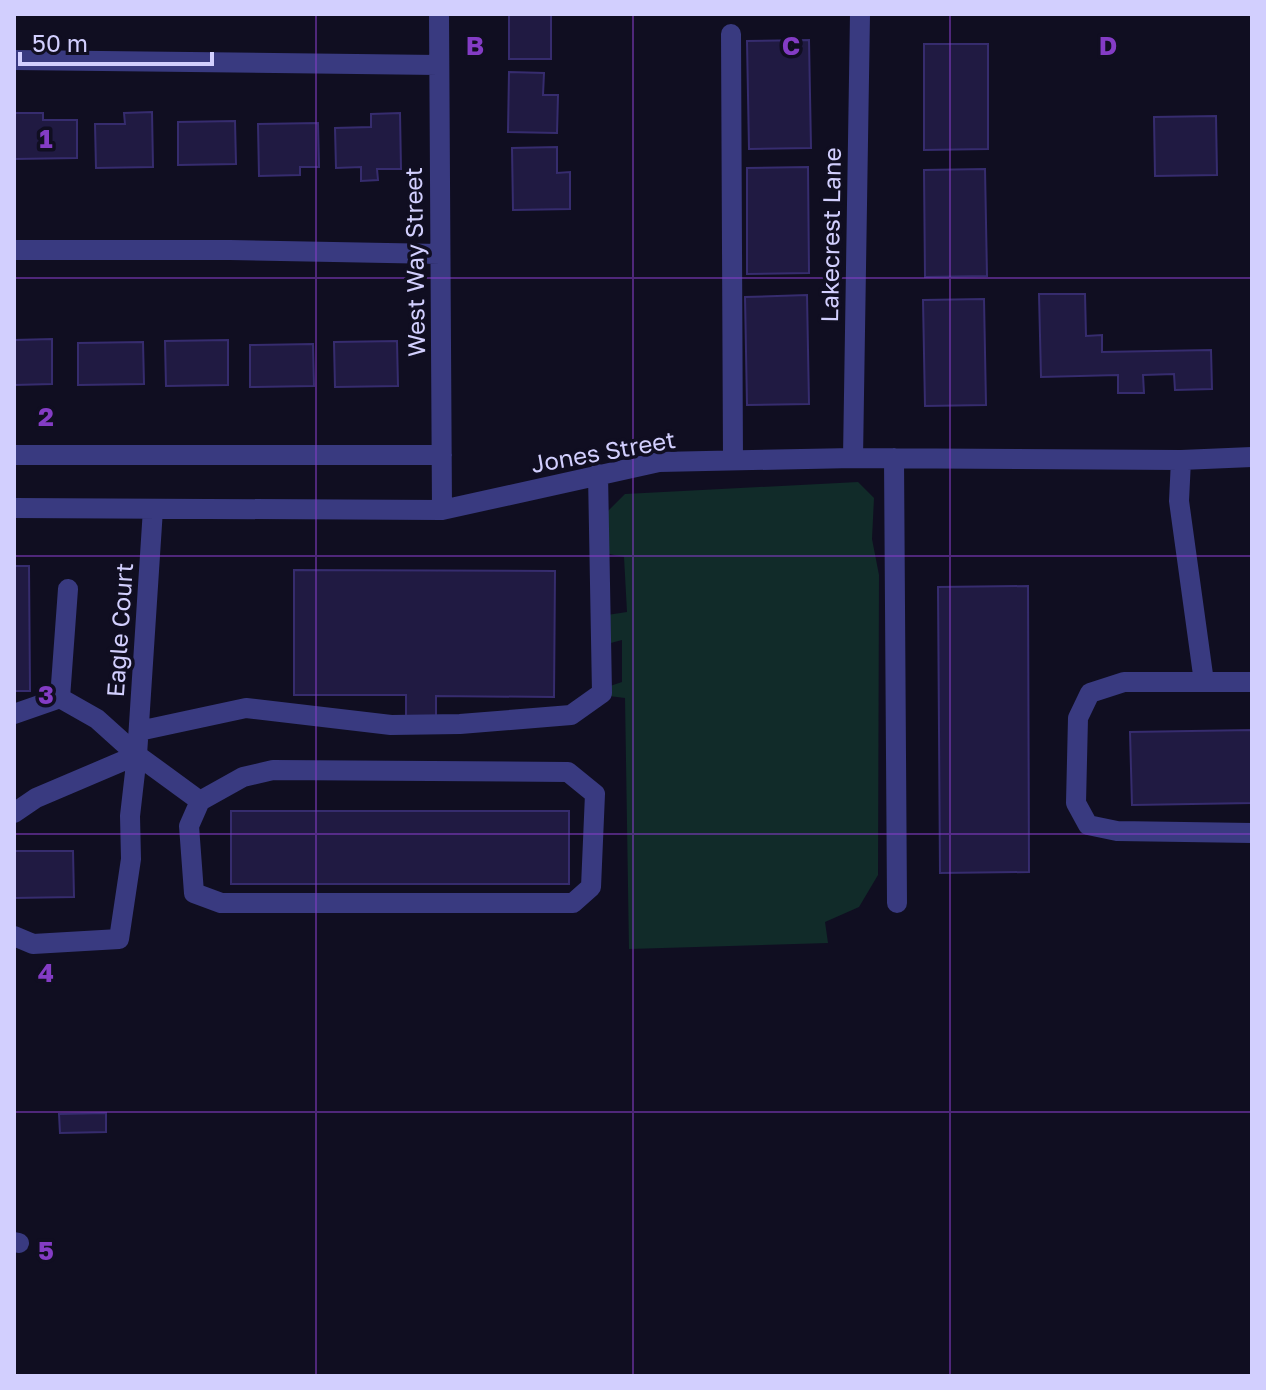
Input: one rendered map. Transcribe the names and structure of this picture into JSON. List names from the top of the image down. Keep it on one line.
{"streets":{"street":["Lakecrest Lane","West Way Street","Jones Street","Eagle Court"]},"crossings":[["Lakecrest Lane","Jones Street"],["West Way Street","Jones Street"],["Jones Street","Eagle Court"]],"scale_bar":"50 m","grid":{"columns":["B","C","D"],"rows":["1","2","3","4","5"]}}
